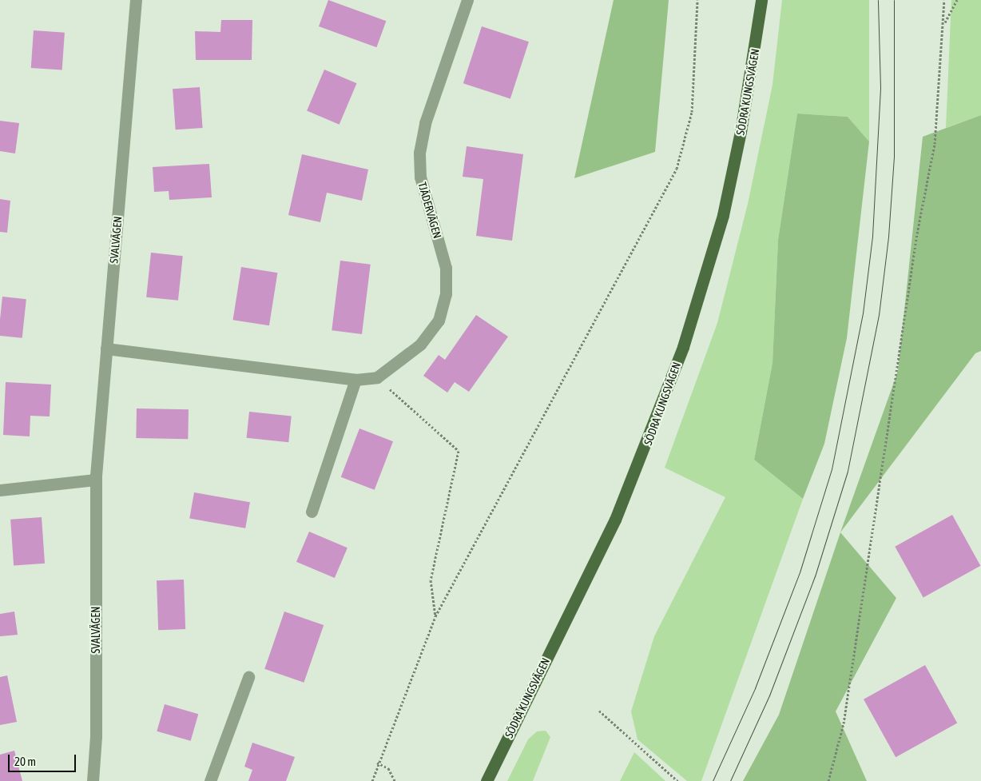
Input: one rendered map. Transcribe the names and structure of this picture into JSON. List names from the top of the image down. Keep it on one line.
{"streets":{"main road":["SÖDRA KUNGSVÄGEN"],"street":["TJÄDERVÄGEN","SVALVÄGEN"]},"scale_bar":"20 m"}
